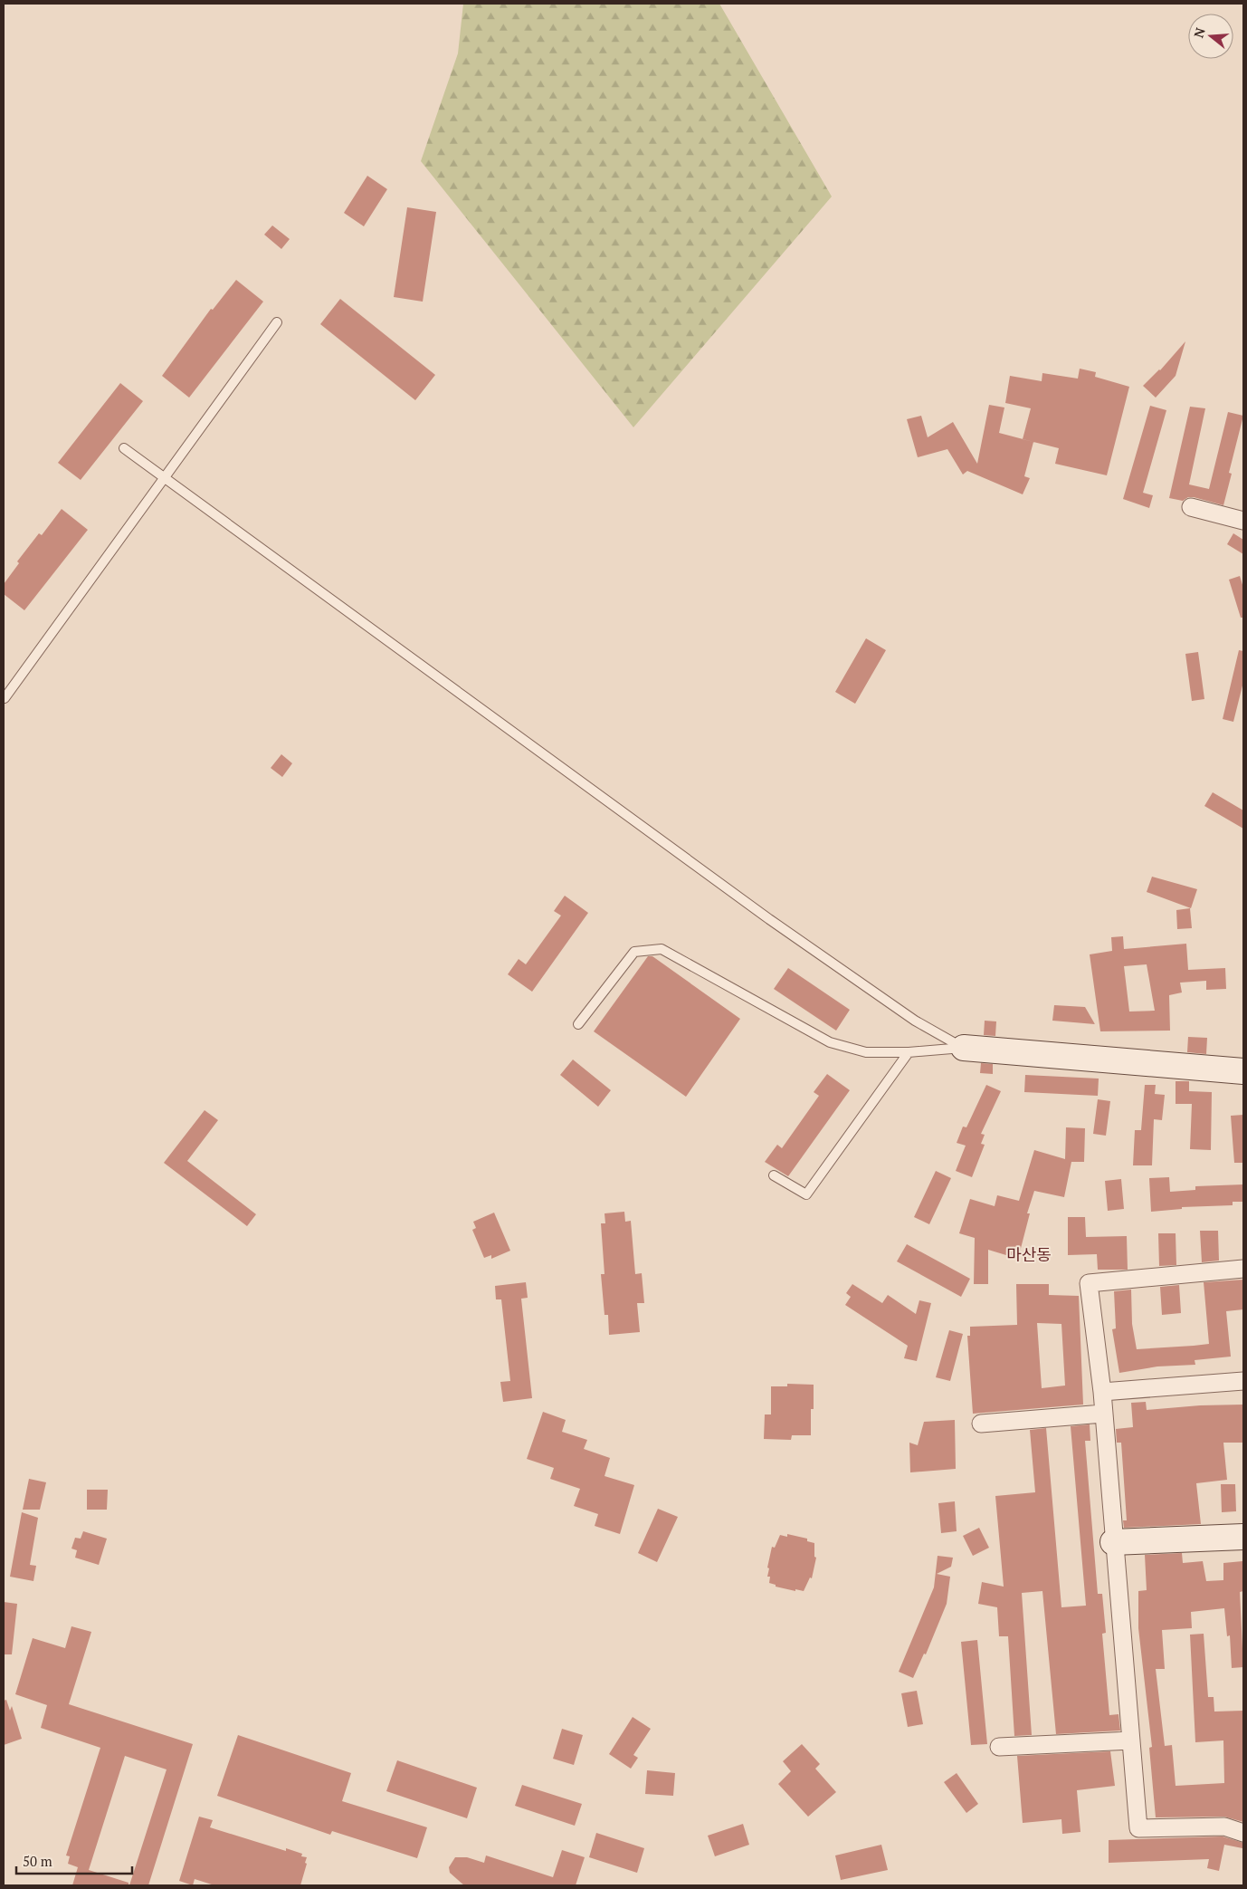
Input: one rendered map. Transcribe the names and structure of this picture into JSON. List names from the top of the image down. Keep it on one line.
{"districts":["마산동"],"scale_bar":"50 m","north":"left"}
